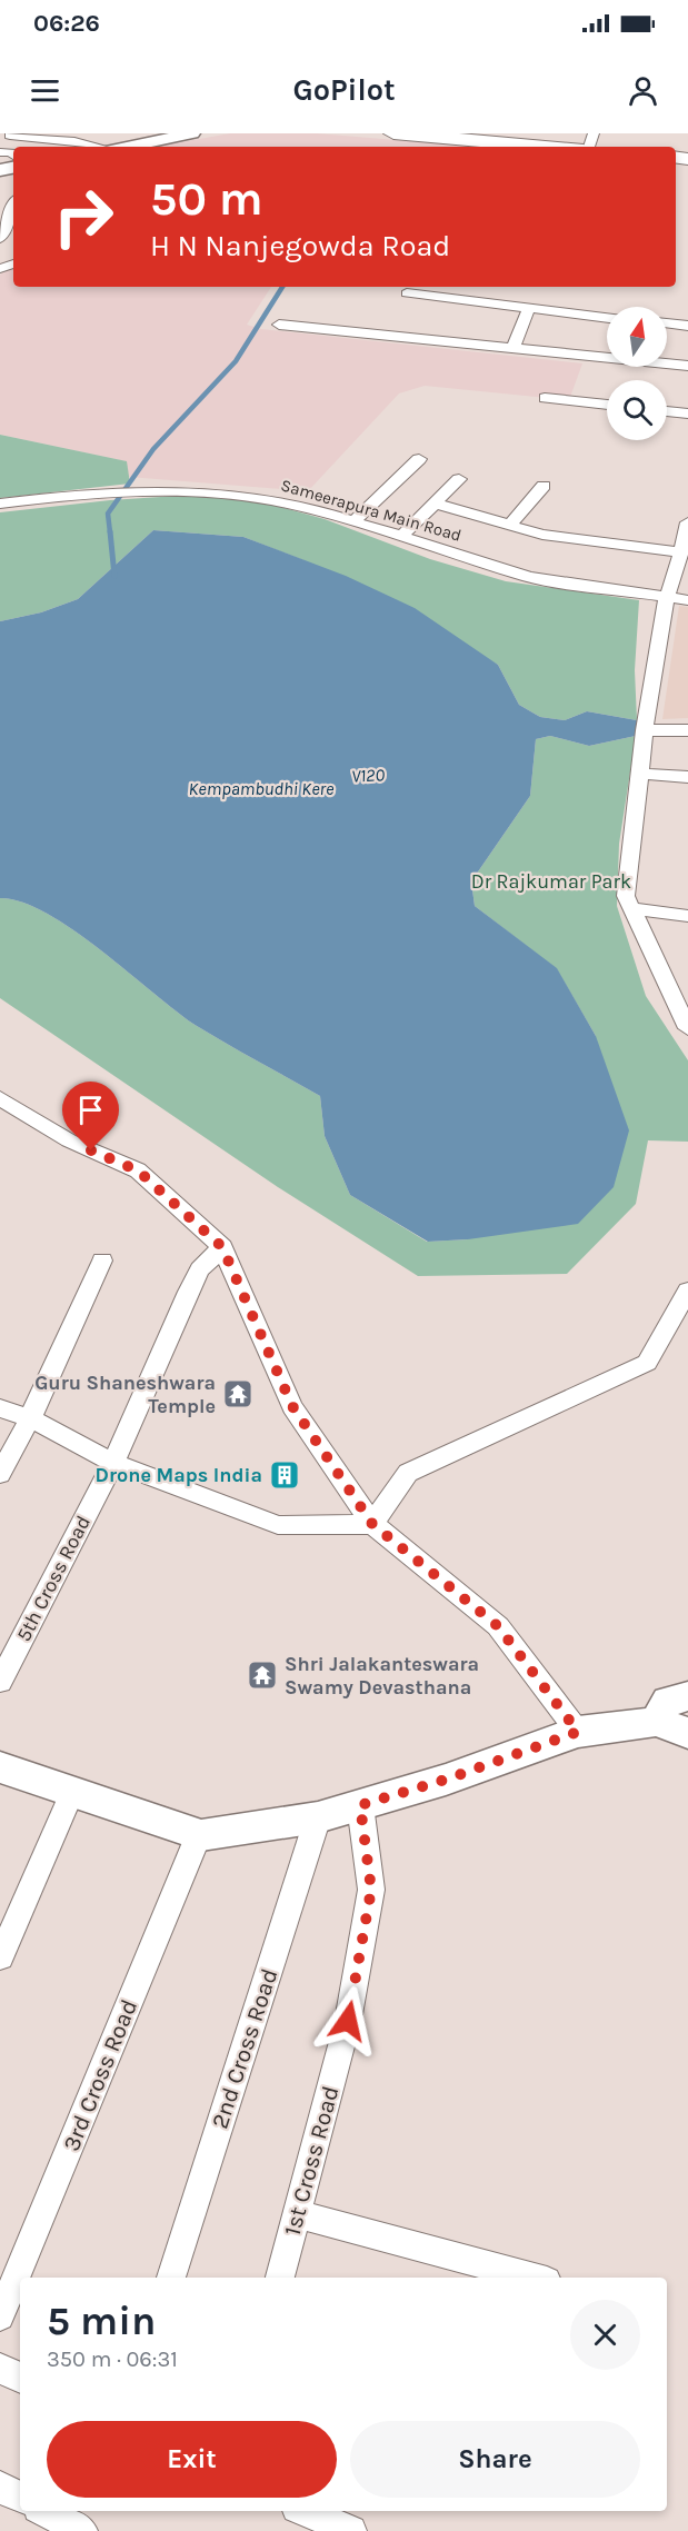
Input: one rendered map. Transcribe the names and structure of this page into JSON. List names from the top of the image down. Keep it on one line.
{"streets":{"street":["Sameerapura Main Road","5th Cross Road","2nd Cross Road","3rd Cross Road","1st Cross Road"]},"water":["V120","Kempambudhi Kere"],"parks":["Dr Rajkumar Park"],"places":{"temple":["Guru Shaneshwara Temple","Shri Jalakanteswara Swamy Devasthana"],"building":["Drone Maps India"]},"north":"top","page":{"status":"06:26","header":"GoPilot","turn":["50 m","H N Nanjegowda Road"],"heading":["5 min","350 m · 06:31"],"buttons":["Exit","Share"]}}
